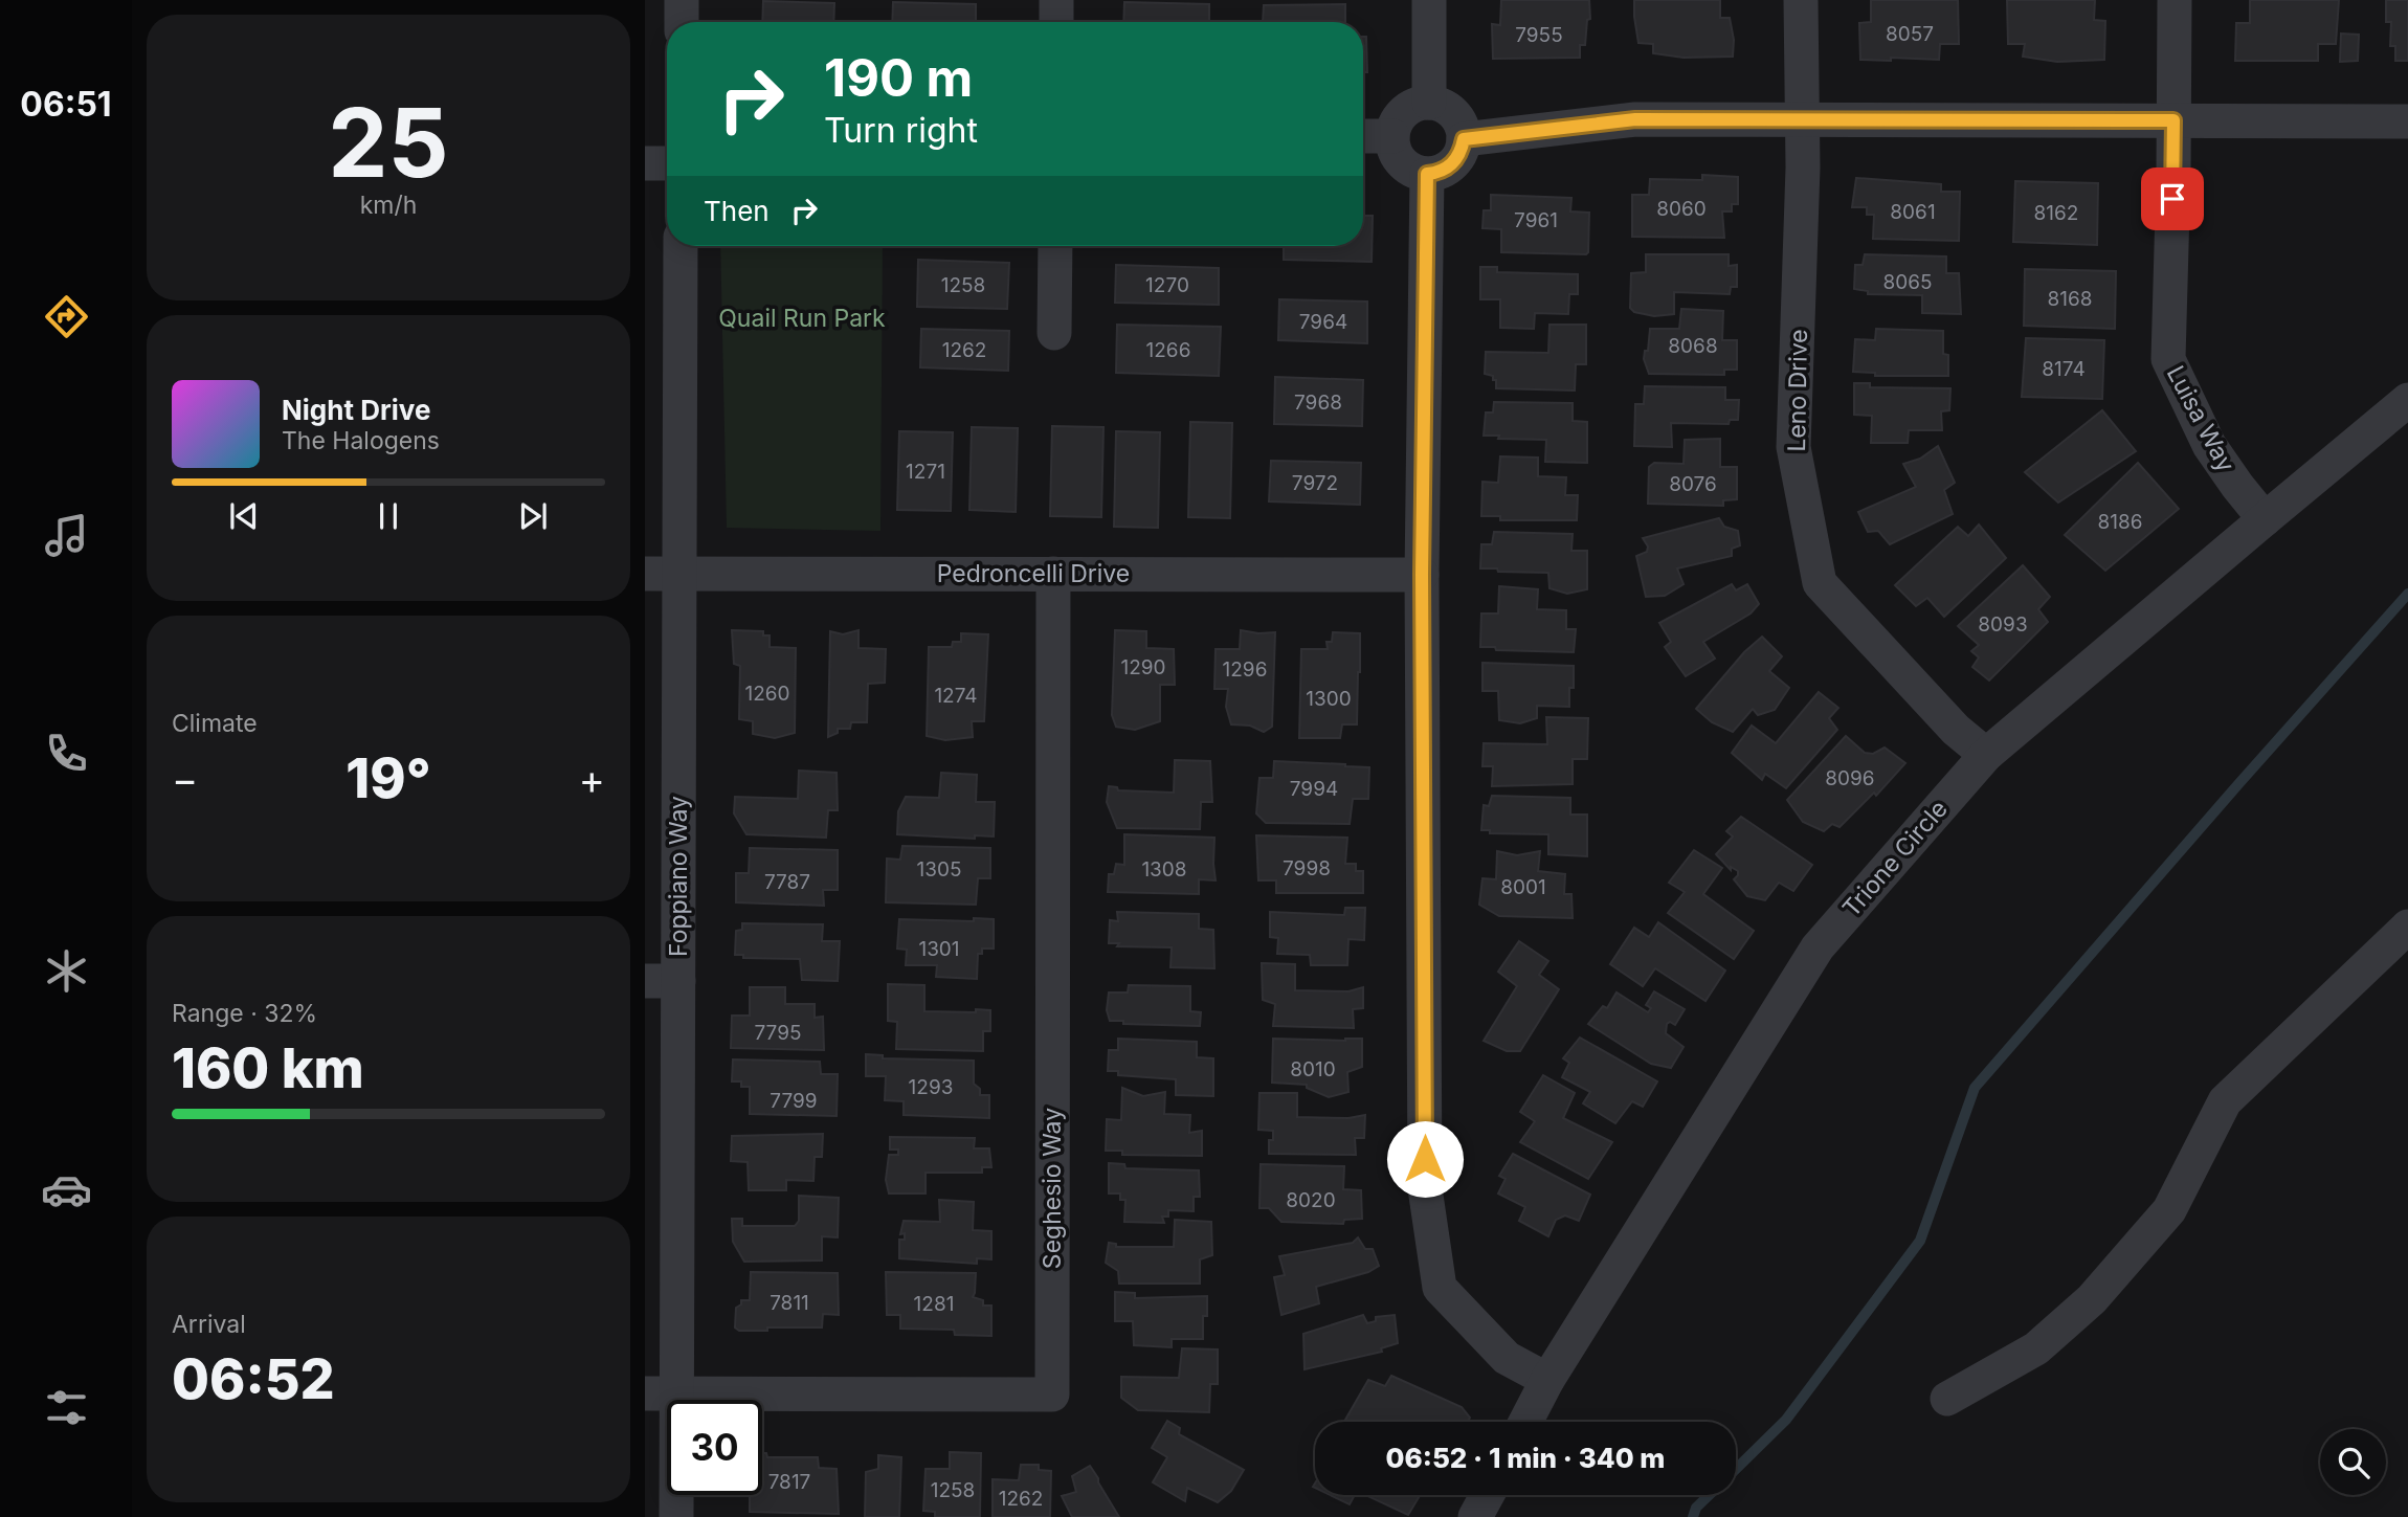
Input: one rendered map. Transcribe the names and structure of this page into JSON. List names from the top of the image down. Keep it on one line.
{"streets":{"street":["Leno Drive","Luisa Way","Pedroncelli Drive","Trione Circle","Foppiano Way","Seghesio Way"]},"crossings":[["Leno Drive","Trione Circle"],["Luisa Way","Trione Circle"],["Pedroncelli Drive","Foppiano Way"],["Pedroncelli Drive","Seghesio Way"],["Foppiano Way","Seghesio Way"]],"parks":["Quail Run Park"],"house_numbers":["8057","7955","8060","8061","8162","7961","8065","1258","1270","8168","7964","8068","1262","1266","8174","7968","1271","7972","8076","8186","8093","1290","1296","1260","1274","1300","8096","7994","7998","1305","1308","7787","8001","1301","7795","8010","1293","7799","8020","7811","1281","7817","1258","1262"],"page":{"tabs":"06:51","tile":[["25","km/h"],"Climate",["Range · 32%","160 km"],["Arrival","06:52"]],"turn":["190 m","Turn right"],"then":"Then","song":["Night Drive","The Halogens"],"heat":["−","19°","+"],"limit":"30","trip":"06:52 · 1 min · 340 m"}}
